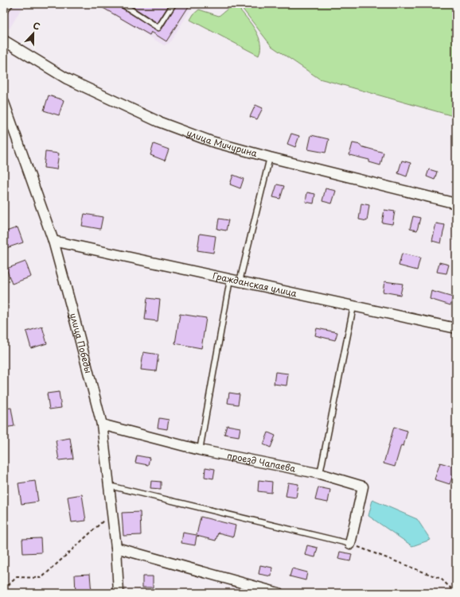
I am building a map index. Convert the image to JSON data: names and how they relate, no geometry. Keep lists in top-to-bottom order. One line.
{"streets":{"street":["улица Мичурина","Гражданская улица","улица Победы","проезд Чапаева"]},"crossings":[["Гражданская улица","улица Победы"],["улица Победы","проезд Чапаева"]],"north":"top"}
